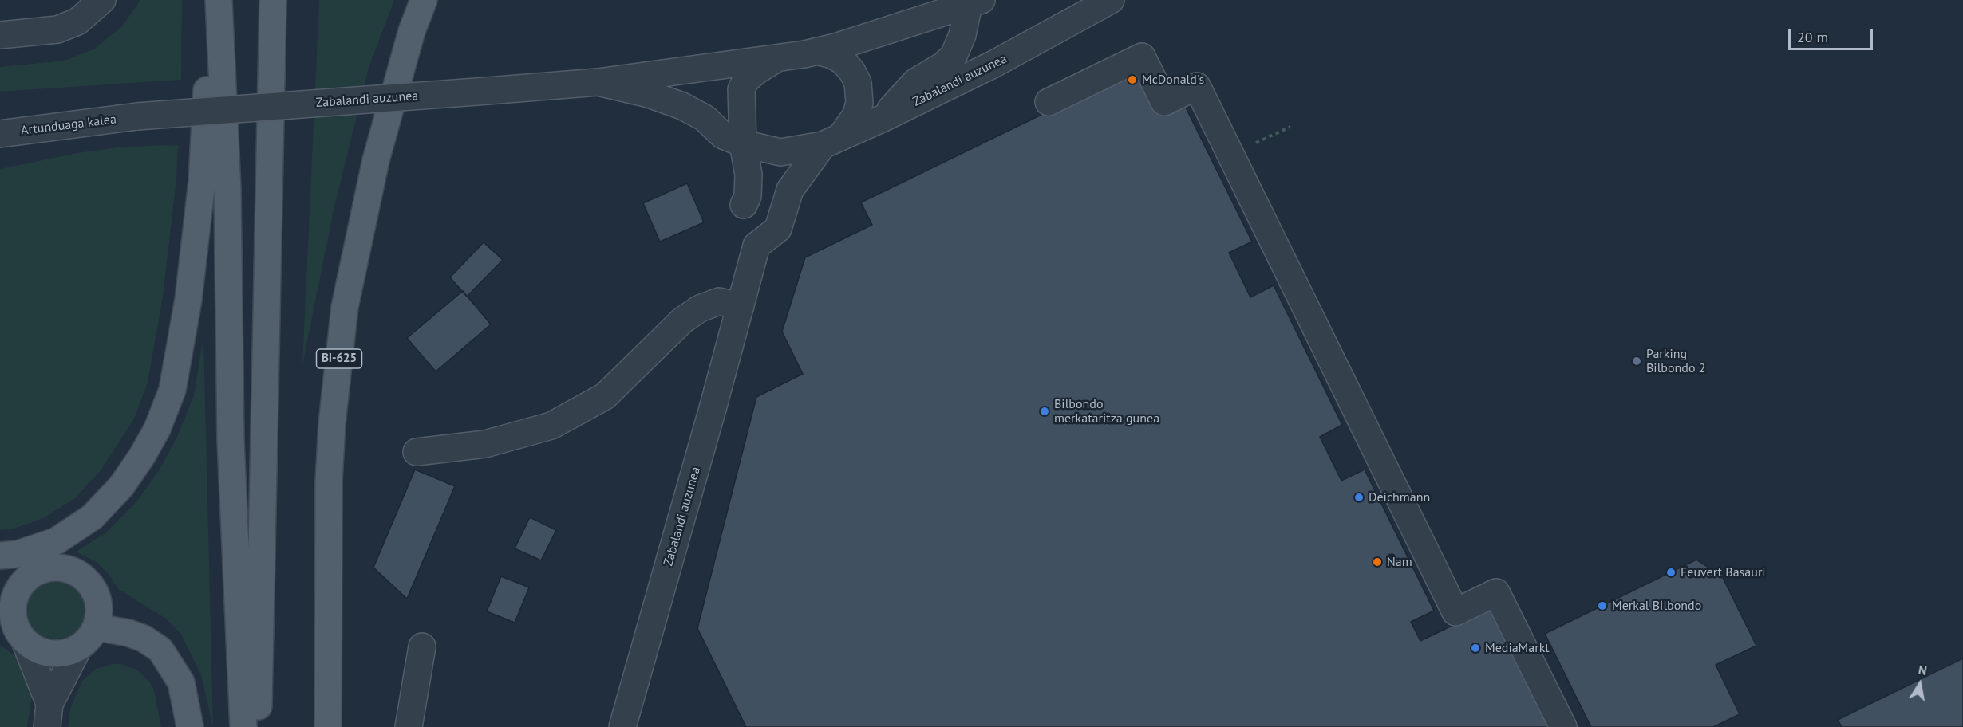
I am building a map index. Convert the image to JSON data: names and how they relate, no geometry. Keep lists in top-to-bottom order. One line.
{"streets":{"main road":["BI-625"],"street":["Zabalandi auzunea","Artunduaga kalea"]},"crossings":[["Zabalandi auzunea","Artunduaga kalea"]],"places":["McDonald's","Parking Bilbondo 2","Bilbondo merkataritza gunea","Deichmann","Ñam","Feuvert Basauri","Merkal Bilbondo","MediaMarkt"],"scale_bar":"20 m","north":"top"}
